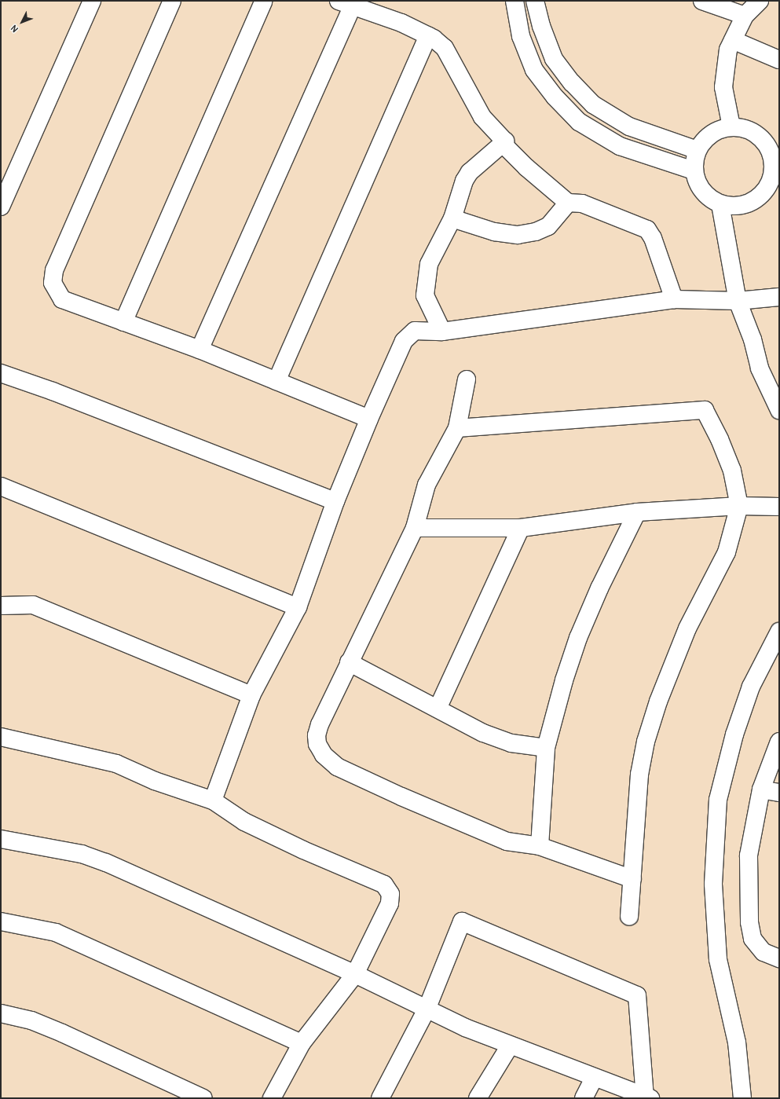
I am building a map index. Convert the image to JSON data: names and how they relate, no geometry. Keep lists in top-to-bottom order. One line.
{"north":"bottom left"}
